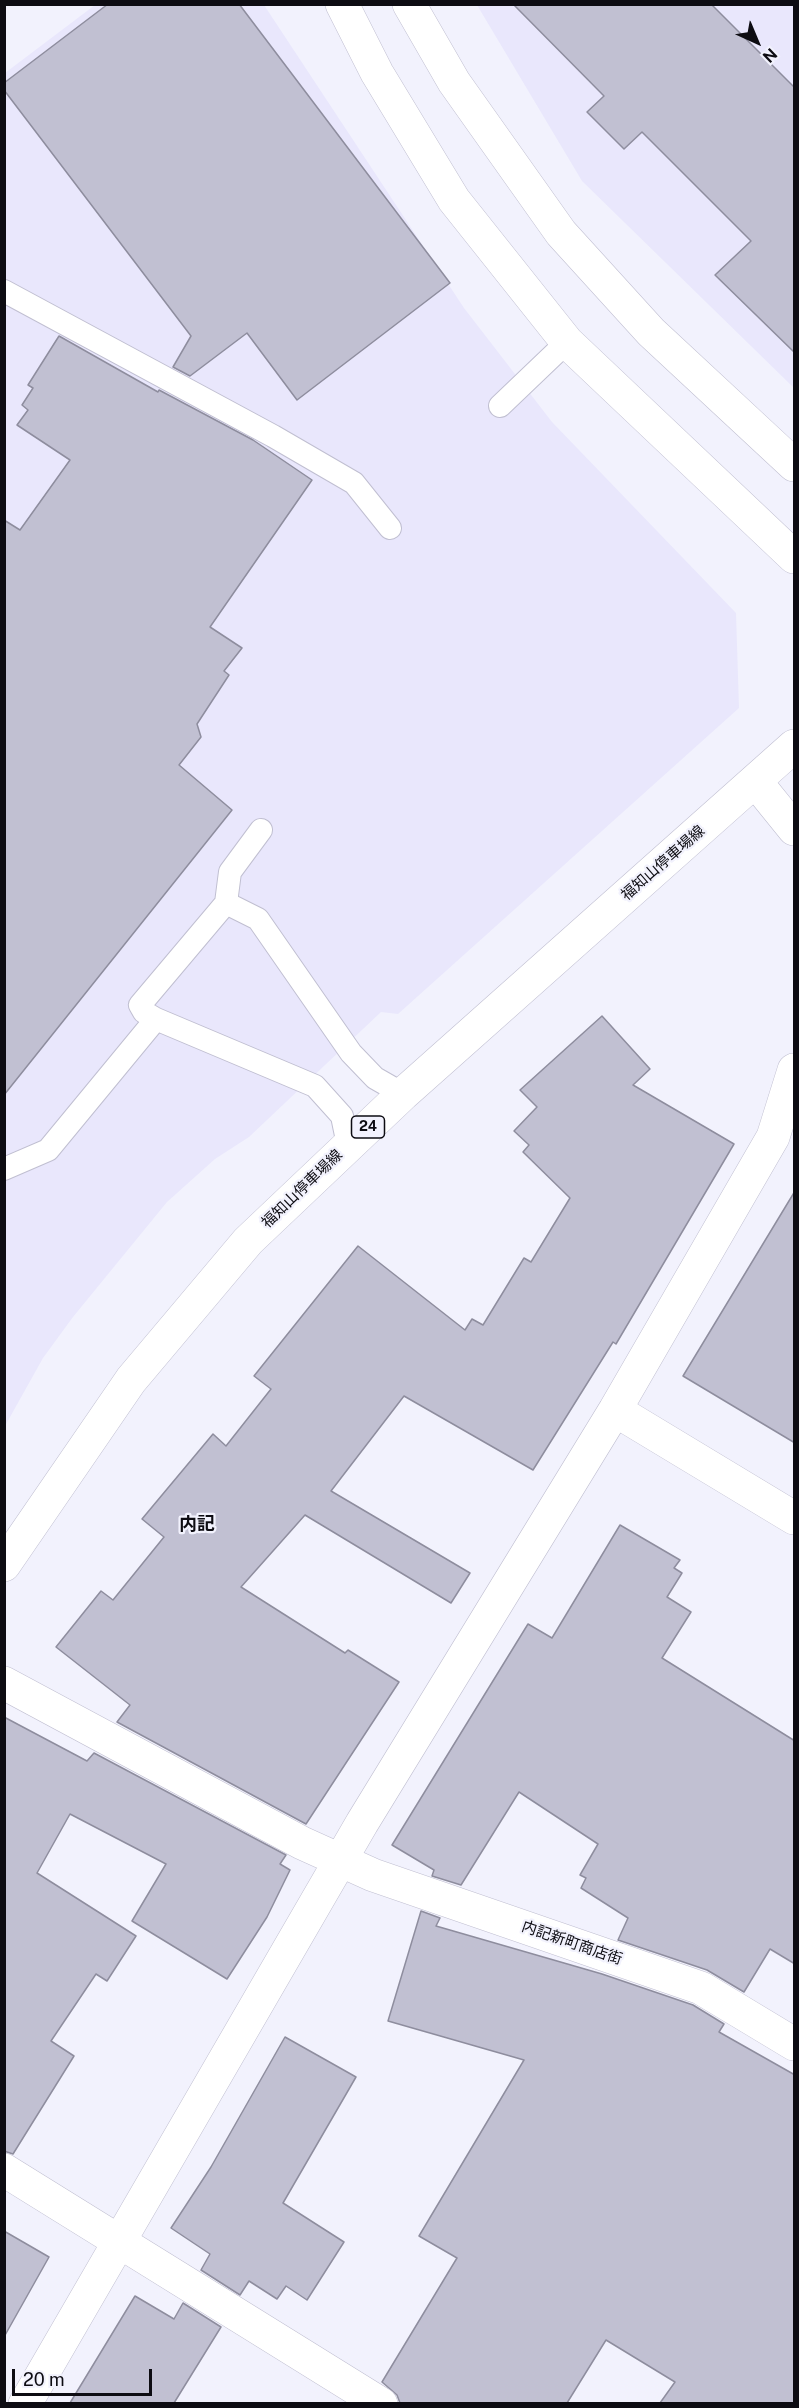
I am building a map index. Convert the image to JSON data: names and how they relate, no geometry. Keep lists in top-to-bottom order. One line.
{"streets":{"street":["福知山停車場線","24","内記新町商店街"]},"districts":["内記"],"scale_bar":"20 m","north":"bottom right"}
